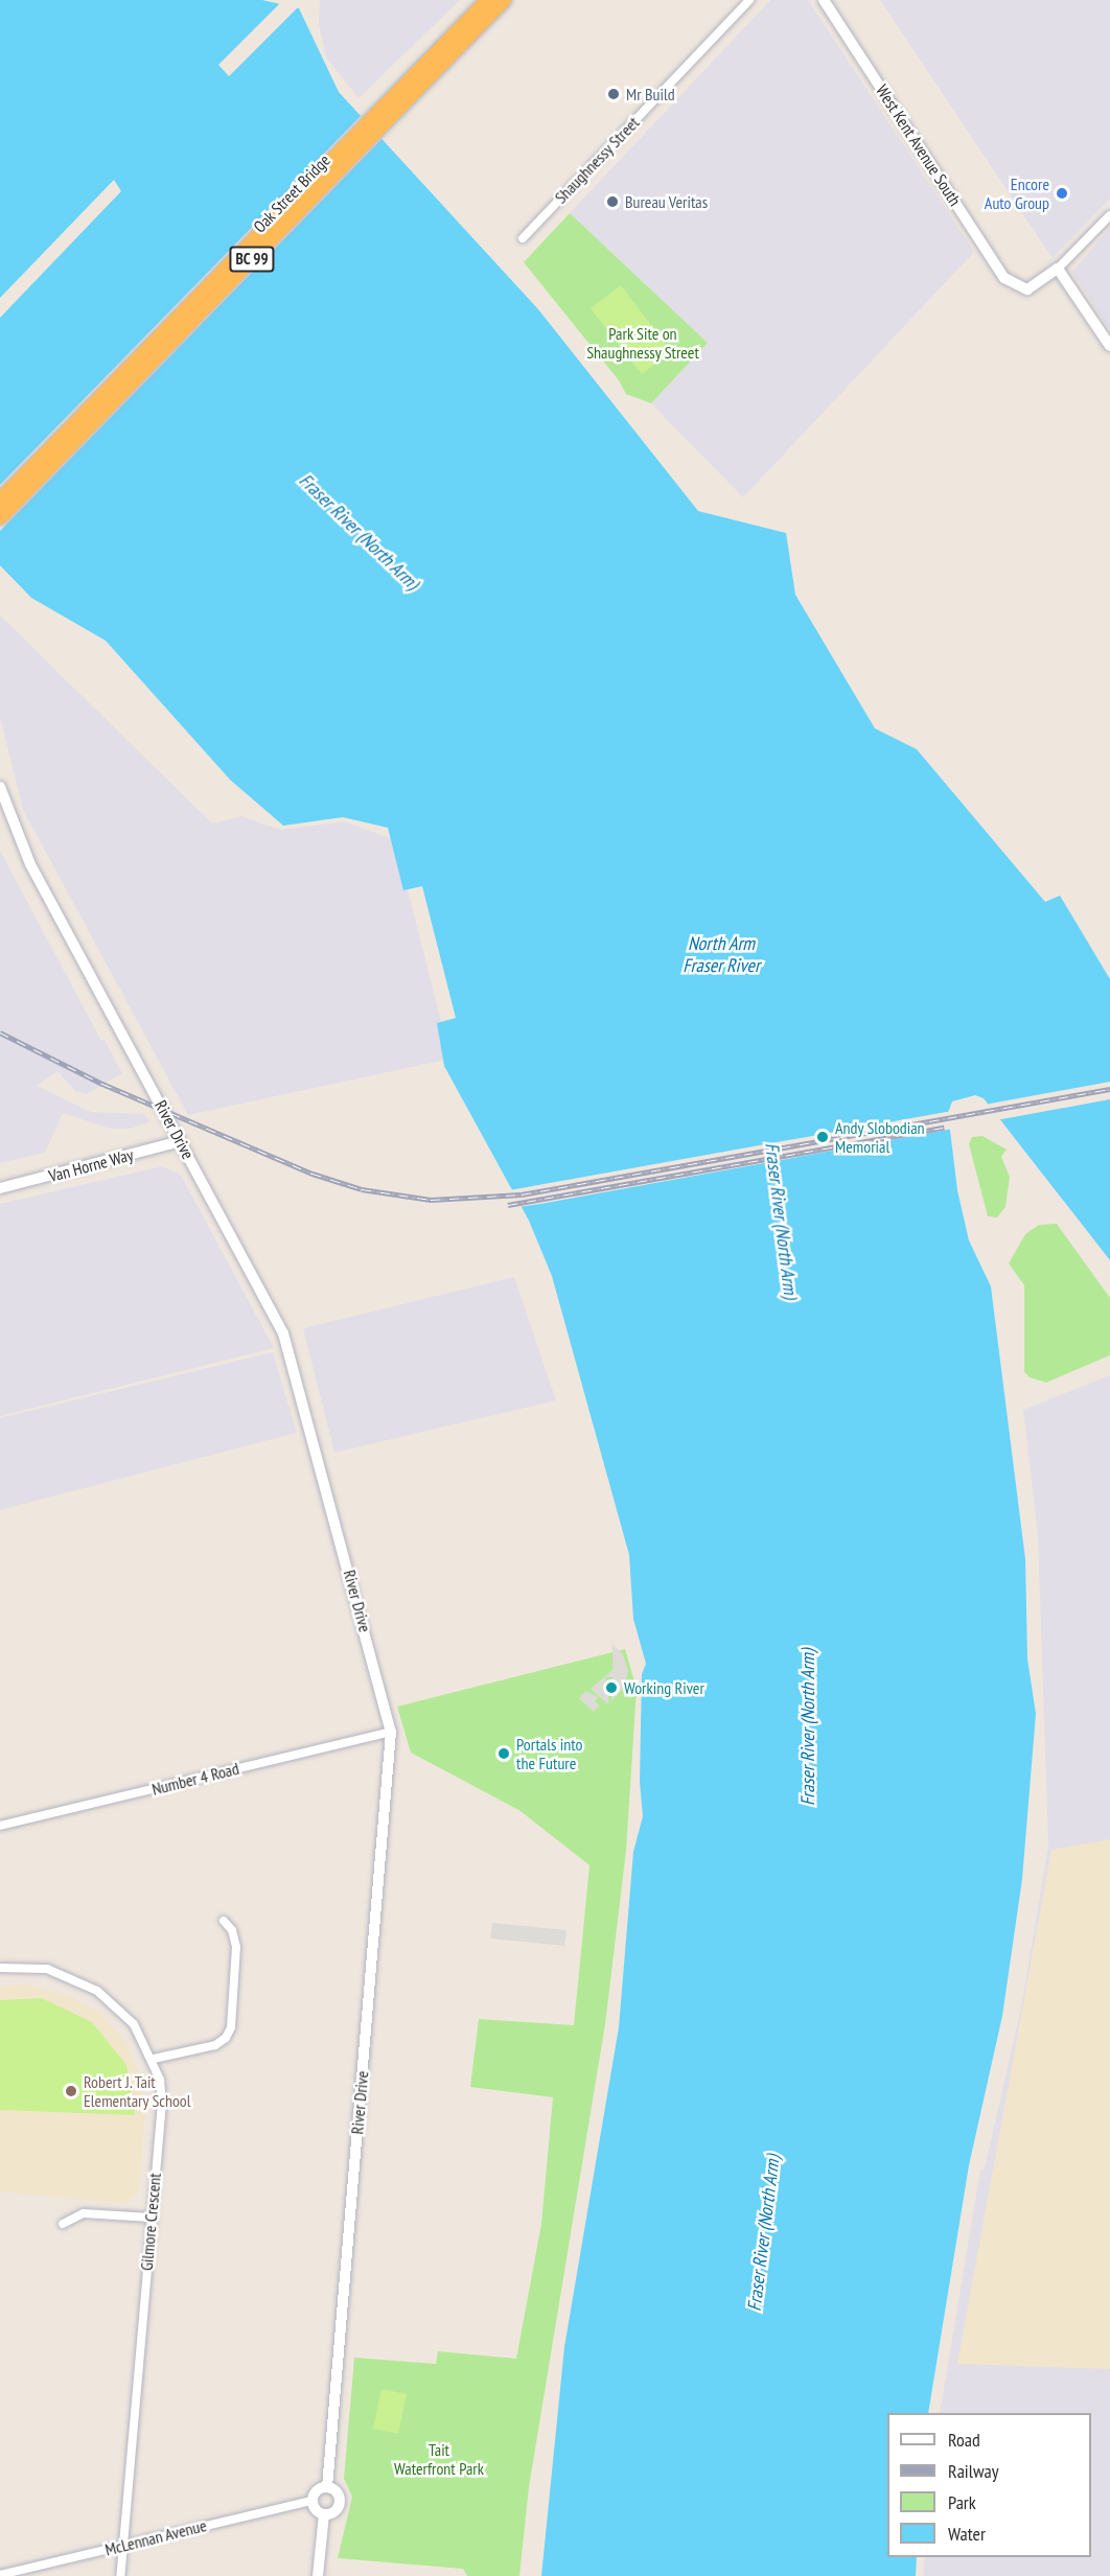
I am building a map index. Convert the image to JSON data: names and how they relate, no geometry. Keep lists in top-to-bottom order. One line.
{"streets":{"highway":["Oak Street Bridge","BC 99"],"street":["West Kent Avenue South","Shaughnessy Street","River Drive","Van Horne Way","Number 4 Road","Gilmore Crescent","McLennan Avenue"]},"crossings":[["River Drive","Van Horne Way"],["River Drive","Number 4 Road"],["River Drive","McLennan Avenue"],["Gilmore Crescent","McLennan Avenue"]],"water":["Fraser River (North Arm)","North Arm Fraser River"],"parks":["Park Site on Shaughnessy Street","Tait Waterfront Park"],"places":["Mr Build","Encore Auto Group","Bureau Veritas","Andy Slobodian Memorial","Working River","Portals into the Future","Robert J. Tait Elementary School"],"legend":["Road","Railway","Park","Water"]}
